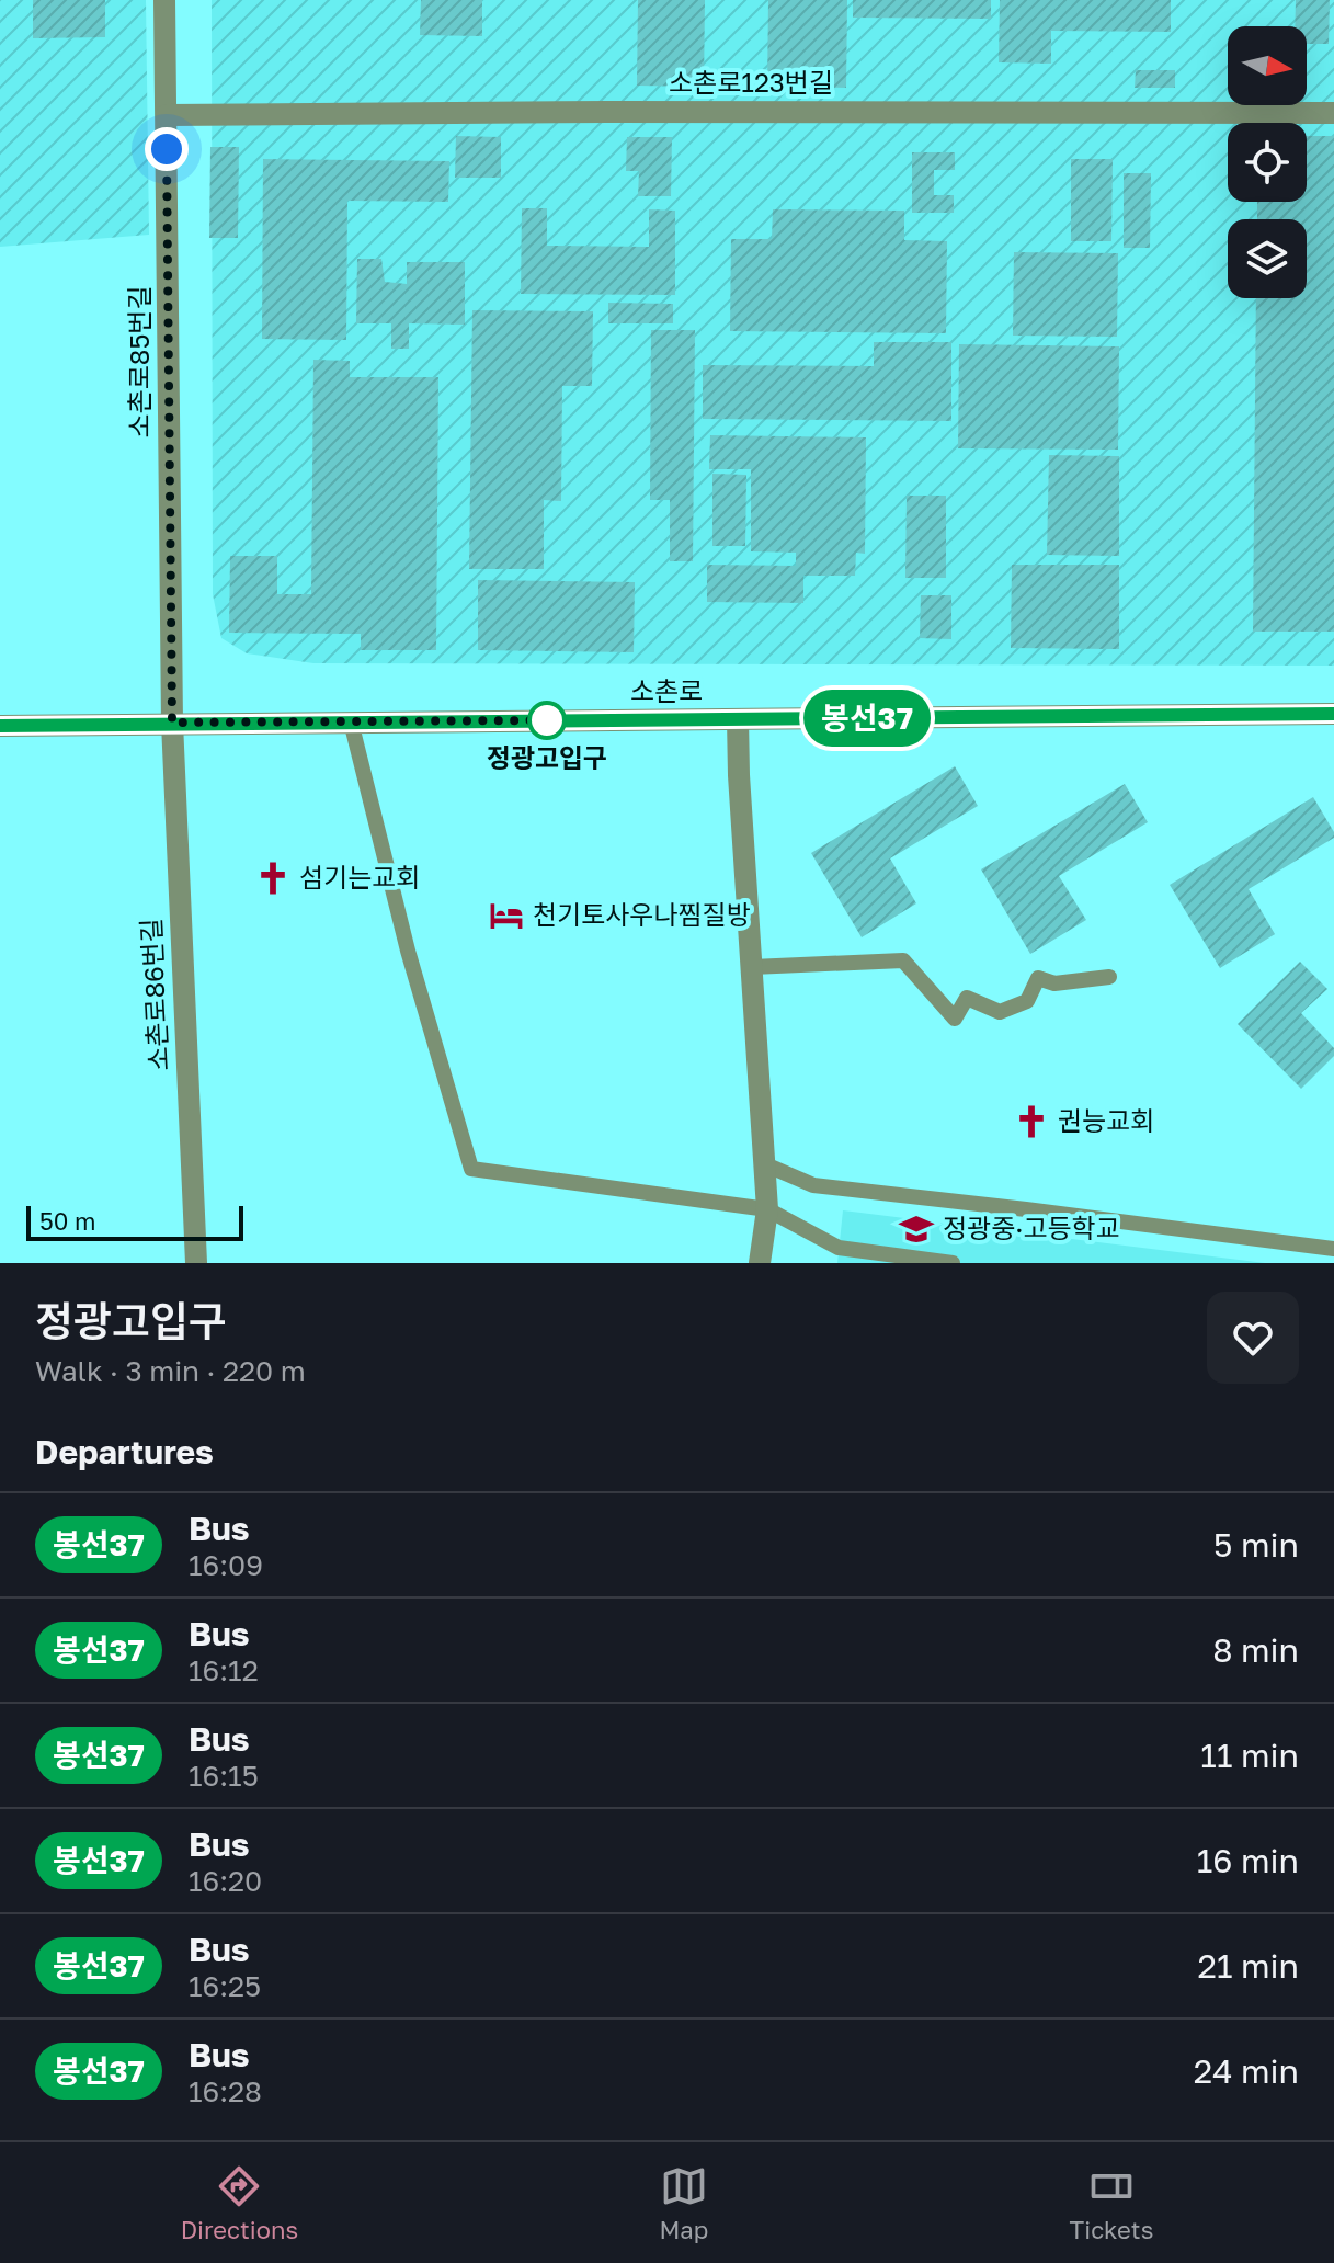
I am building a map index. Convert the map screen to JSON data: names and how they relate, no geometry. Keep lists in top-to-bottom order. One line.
{"streets":{"street":["소촌로123번길","소촌로85번길","소촌로","소촌로86번길"]},"crossings":[["소촌로123번길","소촌로85번길"],["소촌로85번길","소촌로"],["소촌로85번길","소촌로86번길"],["소촌로","소촌로86번길"]],"places":{"other":["정광고입구"],"church":["섬기는교회","권능교회"],"hotel":["천기토사우나찜질방"],"school or university":["정광중·고등학교"]},"lines":["bus line 봉선37"],"scale_bar":"50 m","north":"right","page":{"on_map":"봉선37","scale":"50 m","heading":[["정광고입구","Walk · 3 min · 220 m"],"Departures"],"list":[{"mark":"봉선37","name":"Bus","note":"16:09","value":"5 min"},{"mark":"봉선37","name":"Bus","note":"16:12","value":"8 min"},{"mark":"봉선37","name":"Bus","note":"16:15","value":"11 min"},{"mark":"봉선37","name":"Bus","note":"16:20","value":"16 min"},{"mark":"봉선37","name":"Bus","note":"16:25","value":"21 min"},{"mark":"봉선37","name":"Bus","note":"16:28","value":"24 min"}],"tabs":["Directions","Map","Tickets"]}}
